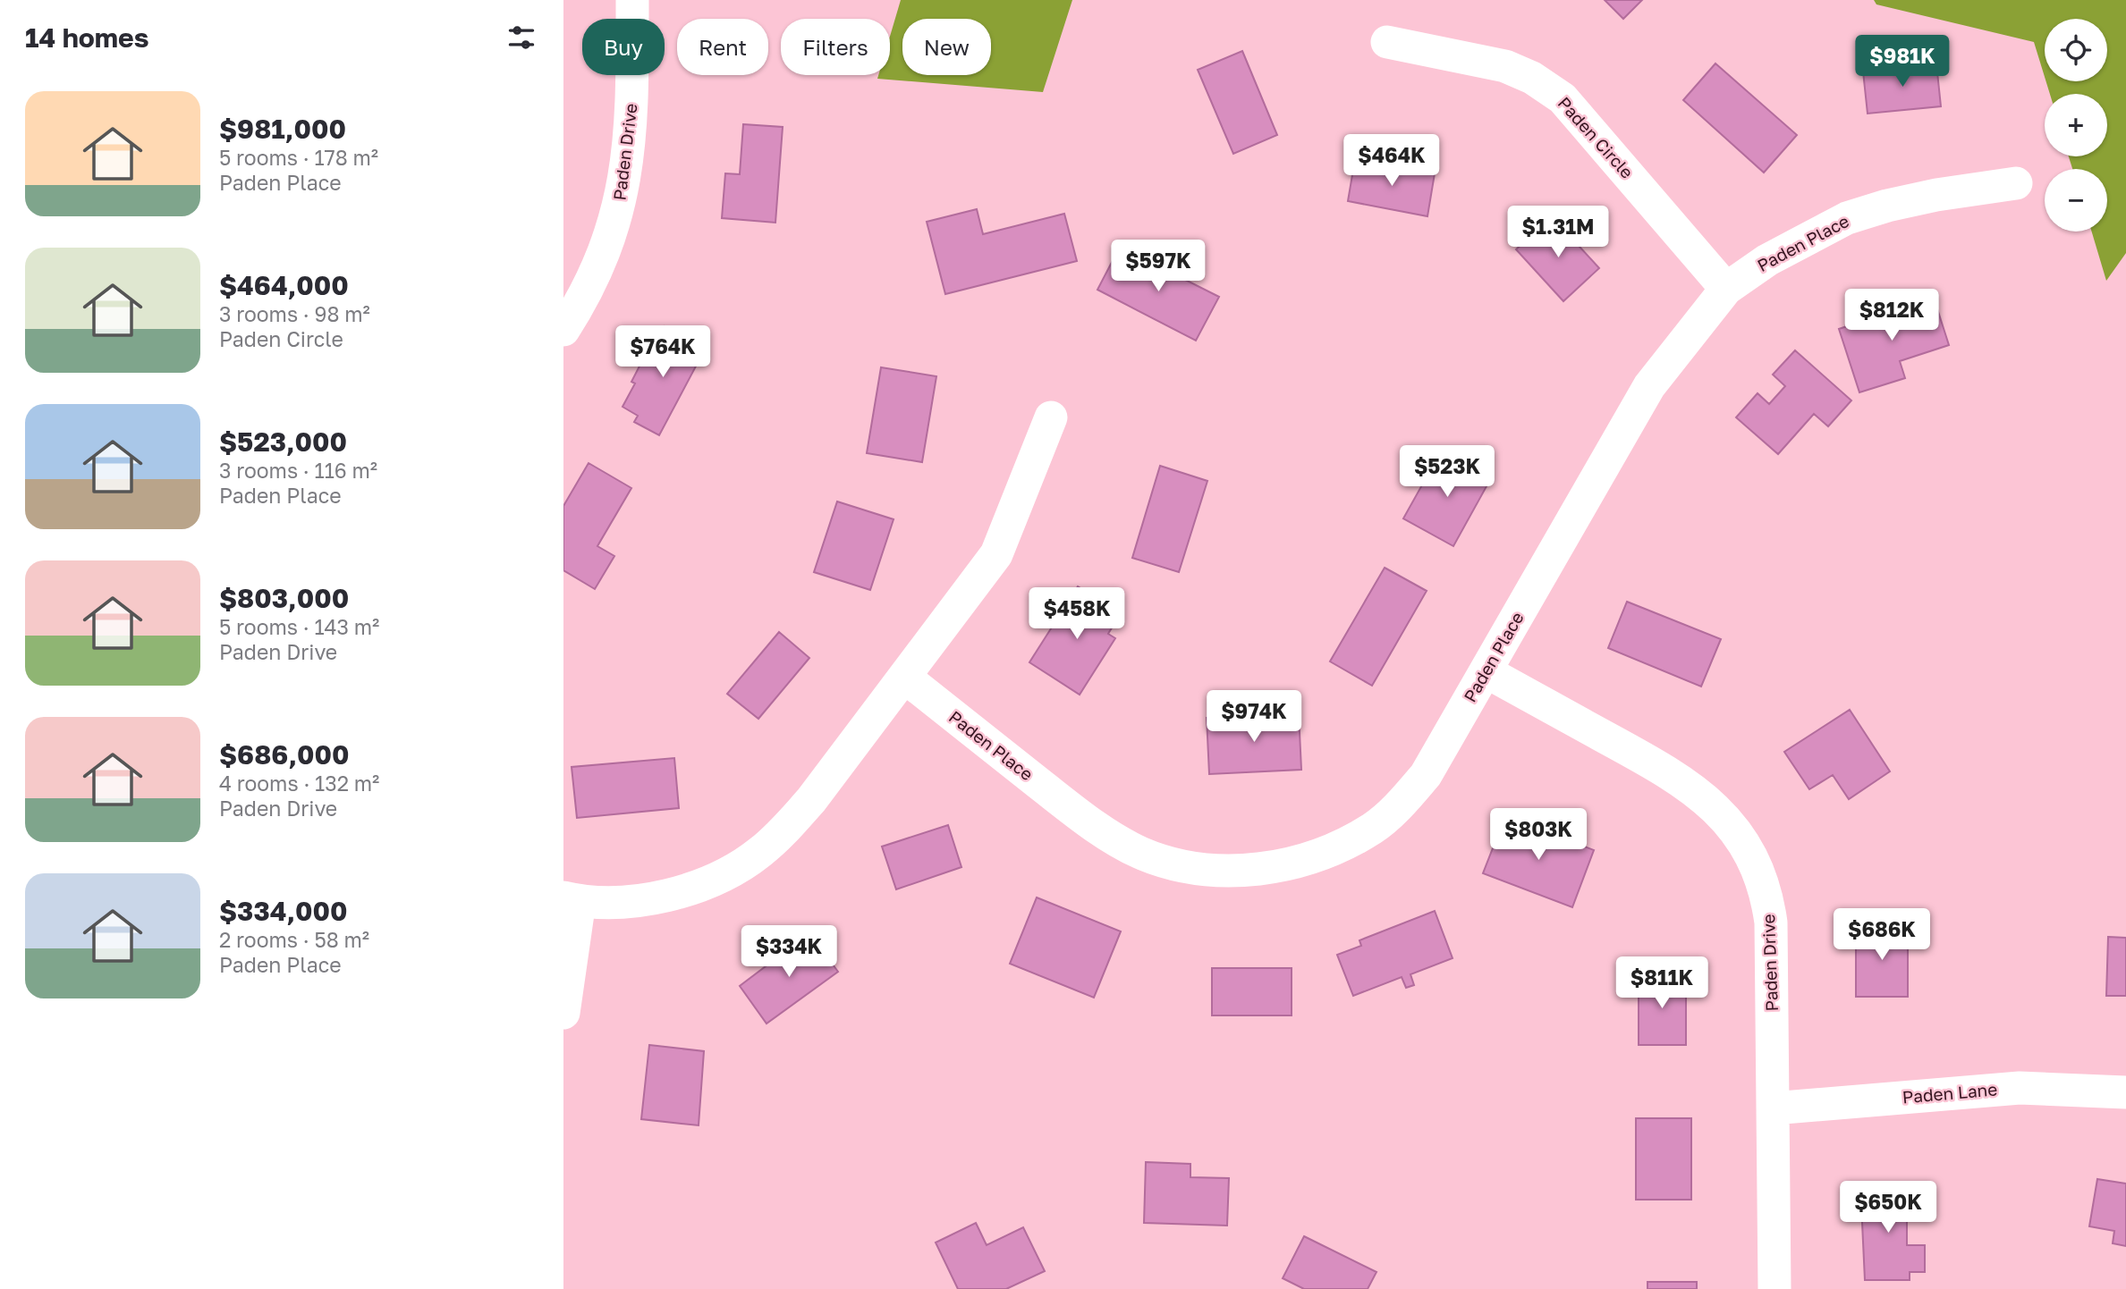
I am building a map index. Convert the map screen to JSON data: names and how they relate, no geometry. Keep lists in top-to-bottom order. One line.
{"streets":{"street":["Paden Circle","Paden Drive","Paden Place","Paden Lane"]},"crossings":[["Paden Circle","Paden Place"],["Paden Drive","Paden Place"],["Paden Drive","Paden Lane"]],"page":{"heading":"14 homes","map_buttons":["+","−"],"chip":["Buy","Rent","Filters","New"],"price":["$981K","$464K","$1.31M","$597K","$812K","$764K","$523K","$458K","$974K","$803K","$686K","$334K","$811K","$650K"],"list":[{"name":"$981,000","note":"5 rooms · 178 m² · Paden Place"},{"name":"$464,000","note":"3 rooms · 98 m² · Paden Circle"},{"name":"$523,000","note":"3 rooms · 116 m² · Paden Place"},{"name":"$803,000","note":"5 rooms · 143 m² · Paden Drive"},{"name":"$686,000","note":"4 rooms · 132 m² · Paden Drive"},{"name":"$334,000","note":"2 rooms · 58 m² · Paden Place"}]}}
